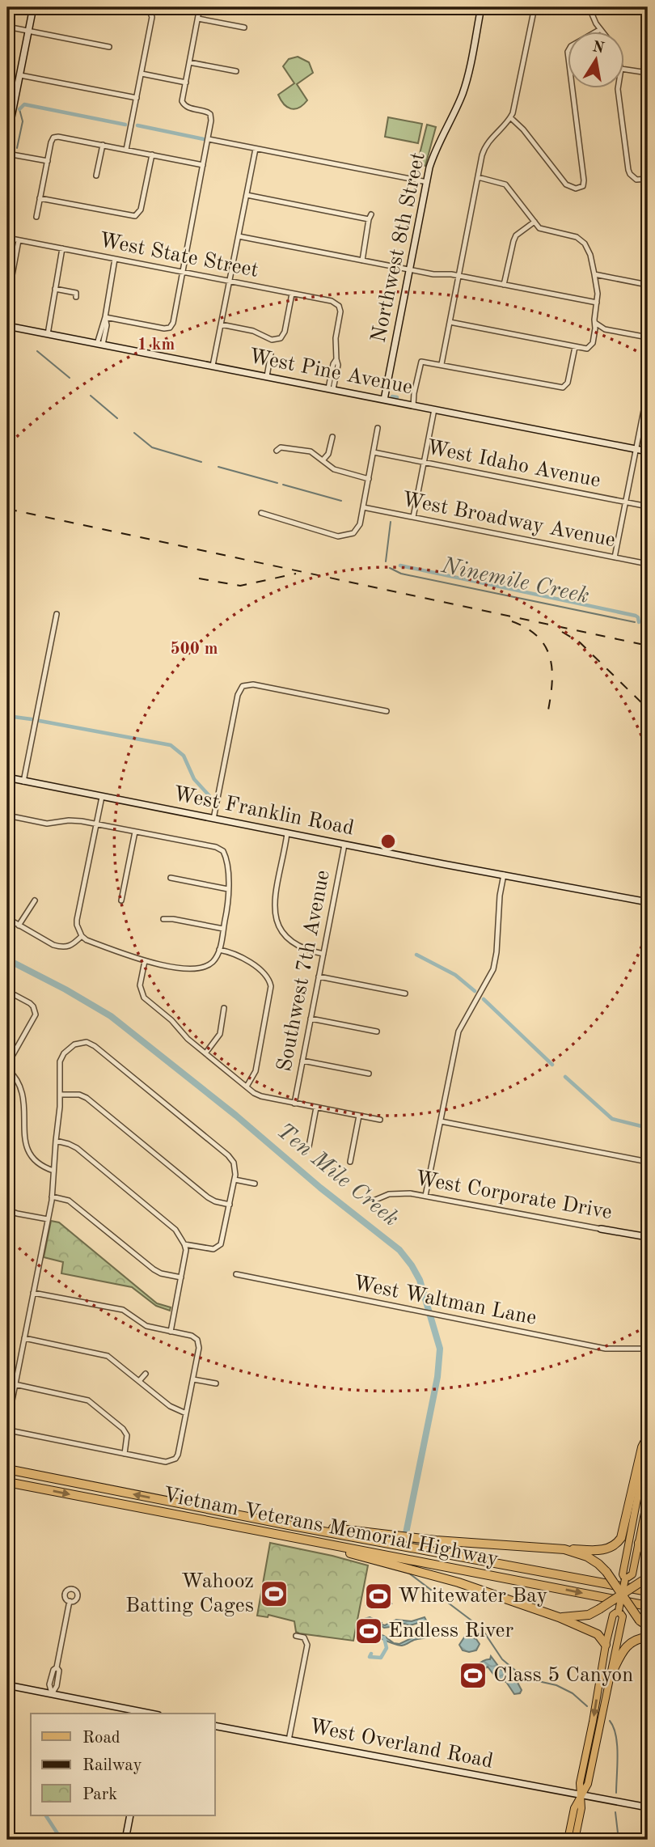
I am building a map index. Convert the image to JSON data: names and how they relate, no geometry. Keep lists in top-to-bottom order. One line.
{"streets":{"highway":["Vietnam Veterans Memorial Highway"],"street":["Northwest 8th Street","West State Street","West Pine Avenue","West Idaho Avenue","West Broadway Avenue","West Franklin Road","Southwest 7th Avenue","West Corporate Drive","West Waltman Lane","West Overland Road"]},"crossings":[["Northwest 8th Street","West Pine Avenue"],["West State Street","West Pine Avenue"],["West Franklin Road","Southwest 7th Avenue"]],"water":["Ninemile Creek","Ten Mile Creek"],"places":{"sports":["Wahooz Batting Cages","Whitewater Bay","Endless River","Class 5 Canyon"]},"legend":["Road","Railway","Park"],"north":"top","rings":["1 km","500 m"]}
